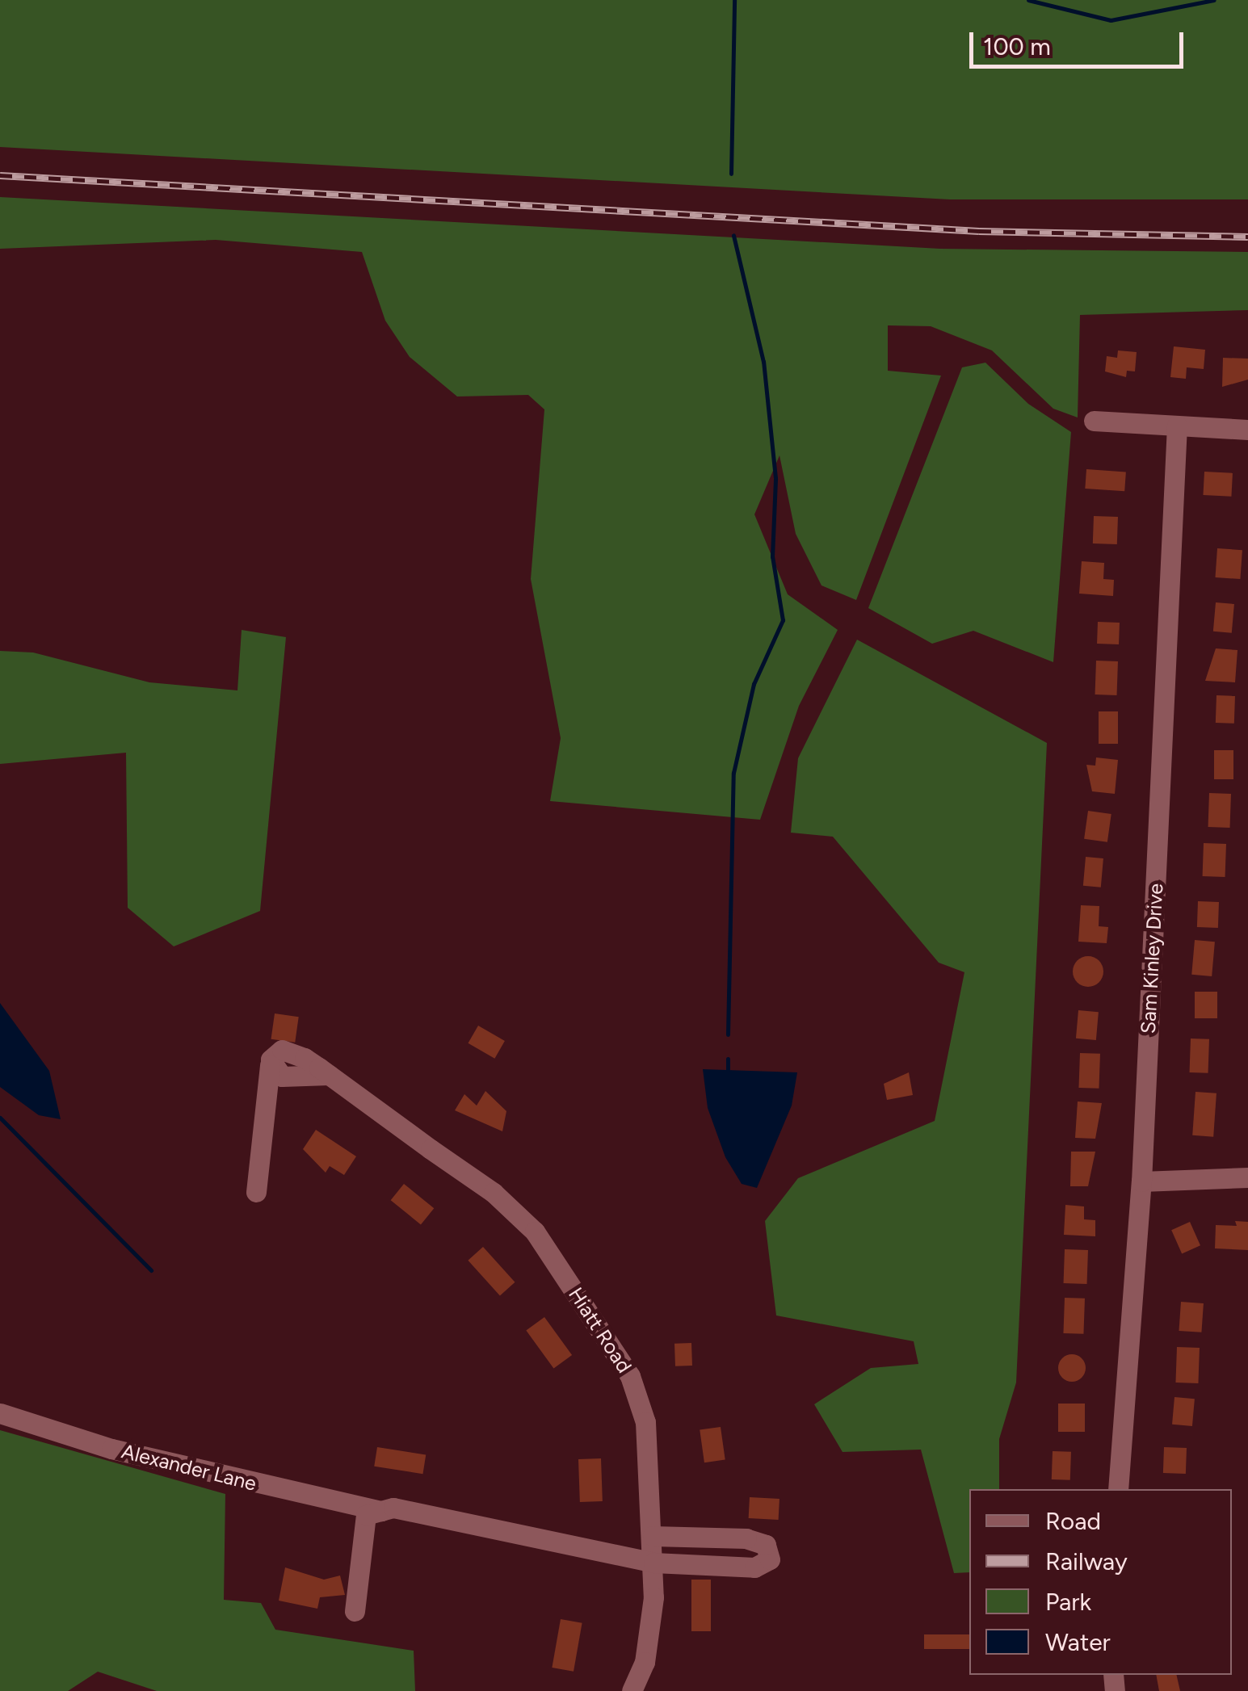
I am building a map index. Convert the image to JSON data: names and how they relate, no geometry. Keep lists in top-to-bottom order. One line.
{"streets":{"street":["Sam Kinley Drive","Hiatt Road","Alexander Lane"]},"crossings":[["Hiatt Road","Alexander Lane"]],"legend":["Road","Railway","Park","Water"],"scale_bar":"100 m"}
